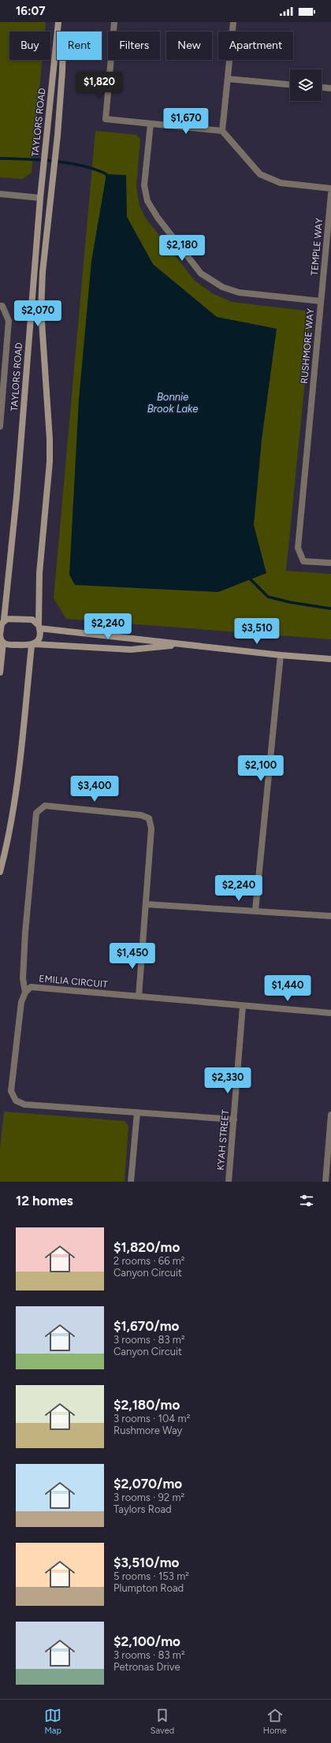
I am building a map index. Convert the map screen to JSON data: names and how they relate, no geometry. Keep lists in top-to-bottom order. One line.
{"streets":{"street":["TAYLORS ROAD","TEMPLE WAY","RUSHMORE WAY","EMILIA CIRCUIT","KYAH STREET"]},"crossings":[["TEMPLE WAY","RUSHMORE WAY"],["EMILIA CIRCUIT","KYAH STREET"]],"water":["Bonnie Brook Lake"],"page":{"status":"16:07","chip":["Buy","Rent","Filters","New","Apartment"],"price":["$1,820","$1,670","$2,180","$2,070","$2,240","$3,510","$2,100","$3,400","$2,240","$1,450","$1,440","$2,330"],"heading":"12 homes","list":[{"name":"$1,820/mo","note":"2 rooms · 66 m² · Canyon Circuit"},{"name":"$1,670/mo","note":"3 rooms · 83 m² · Canyon Circuit"},{"name":"$2,180/mo","note":"3 rooms · 104 m² · Rushmore Way"},{"name":"$2,070/mo","note":"3 rooms · 92 m² · Taylors Road"},{"name":"$3,510/mo","note":"5 rooms · 153 m² · Plumpton Road"},{"name":"$2,100/mo","note":"3 rooms · 83 m² · Petronas Drive"}],"tabs":["Map","Saved","Home"]}}
